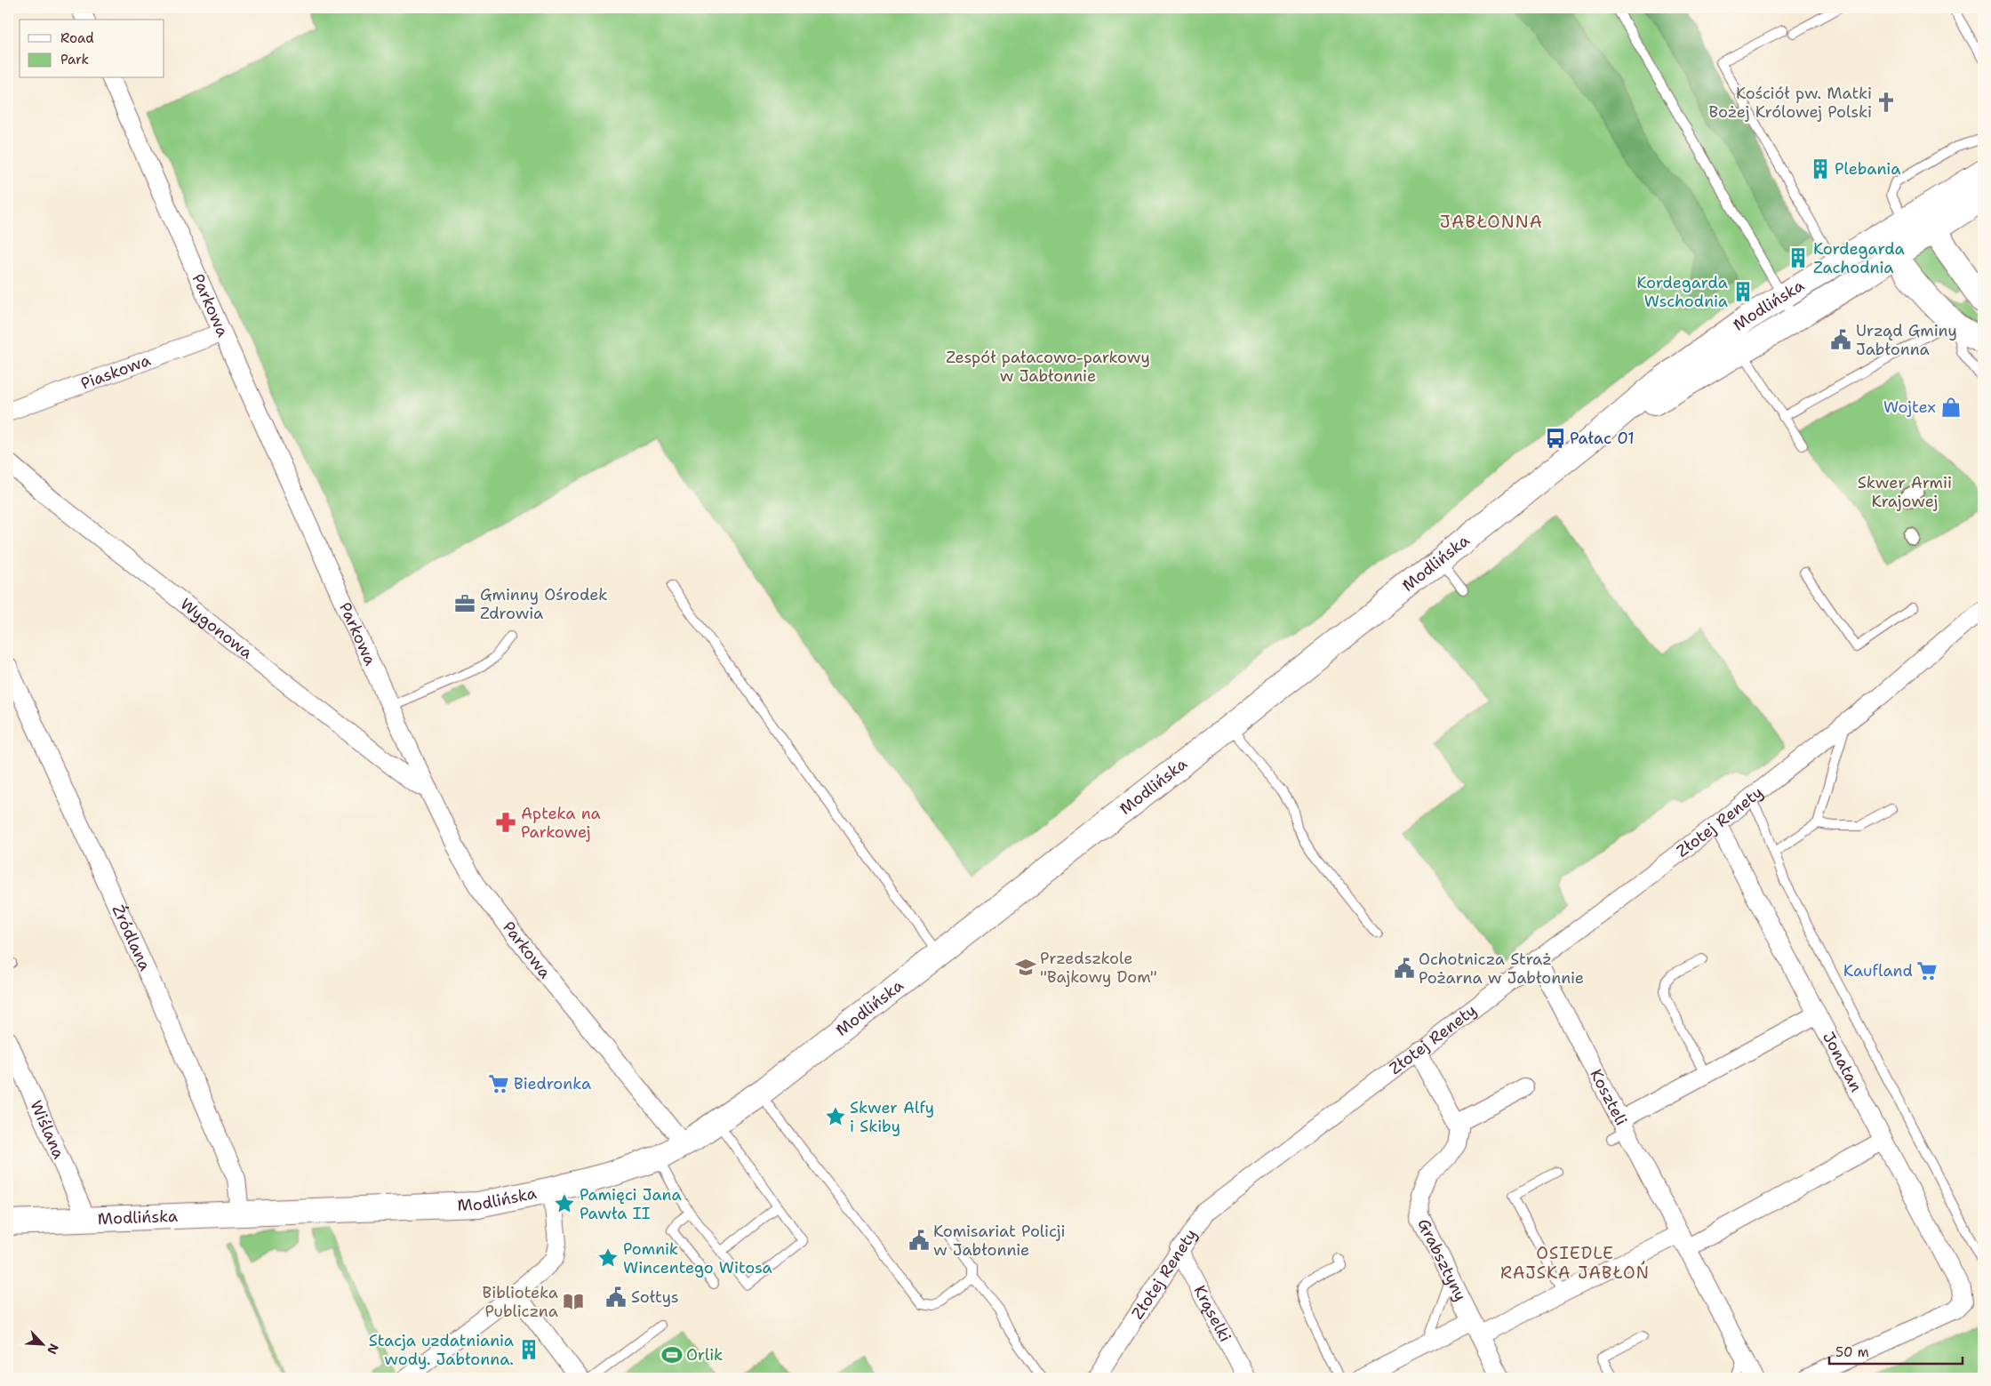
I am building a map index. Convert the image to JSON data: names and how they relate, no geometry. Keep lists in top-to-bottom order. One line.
{"streets":{"main road":["Modlińska"],"street":["Parkowa","Piaskowa","Wygonowa","Złotej Renety","Źródlana","Jonatan","Koszteli","Wiślana","Grabsztyny","Krąselki"]},"crossings":[["Parkowa","Modlińska"],["Parkowa","Piaskowa"],["Parkowa","Wygonowa"],["Modlińska","Źródlana"],["Modlińska","Wiślana"],["Złotej Renety","Jonatan"],["Złotej Renety","Koszteli"],["Złotej Renety","Grabsztyny"],["Złotej Renety","Krąselki"]],"districts":["JABŁONNA","OSIEDLE RAJSKA JABŁOŃ"],"parks":["Zespół pałacowo-parkowy w Jabłonnie","Skwer Armii Krajowej"],"places":{"church":["Kościół pw. Matki Bożej Królowej Polski"],"building":["Plebania","Kordegarda Zachodnia","Kordegarda Wschodnia","Stacja uzdatniania wody. Jabłonna."],"public building":["Urząd Gminy Jabłonna","Ochotnicza Straż Pożarna w Jabłonnie","Komisariat Policji w Jabłonnie","Sołtys"],"shop":["Wojtex"],"bus stop":["Pałac 01"],"office":["Gminny Ośrodek Zdrowia"],"pharmacy":["Apteka na Parkowej"],"school or university":["Przedszkole \"Bajkowy Dom\""],"supermarket":["Kaufland","Biedronka"],"place":["Skwer Alfy i Skiby","Pamięci Jana Pawła II","Pomnik Wincentego Witosa"],"library":["Biblioteka Publiczna"],"sports":["Orlik"]},"legend":["Road","Park"],"scale_bar":"50 m","north":"bottom right"}
